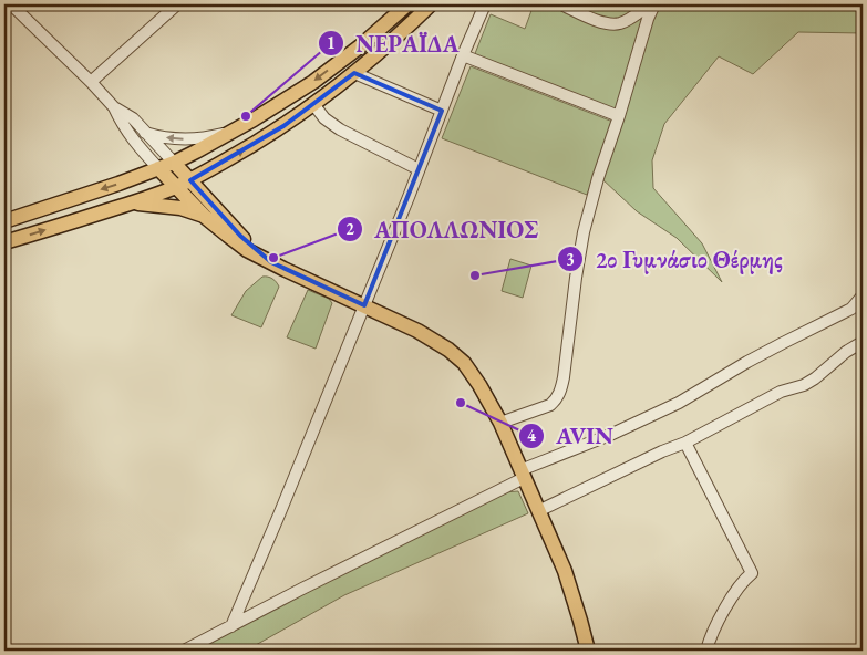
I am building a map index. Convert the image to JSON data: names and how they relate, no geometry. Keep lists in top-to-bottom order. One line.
{"places":["ΝΕΡΑΪΔΑ","ΑΠΟΛΛΩΝΙΟΣ","2ο Γυμνάσιο Θέρμης","AVIN"]}
